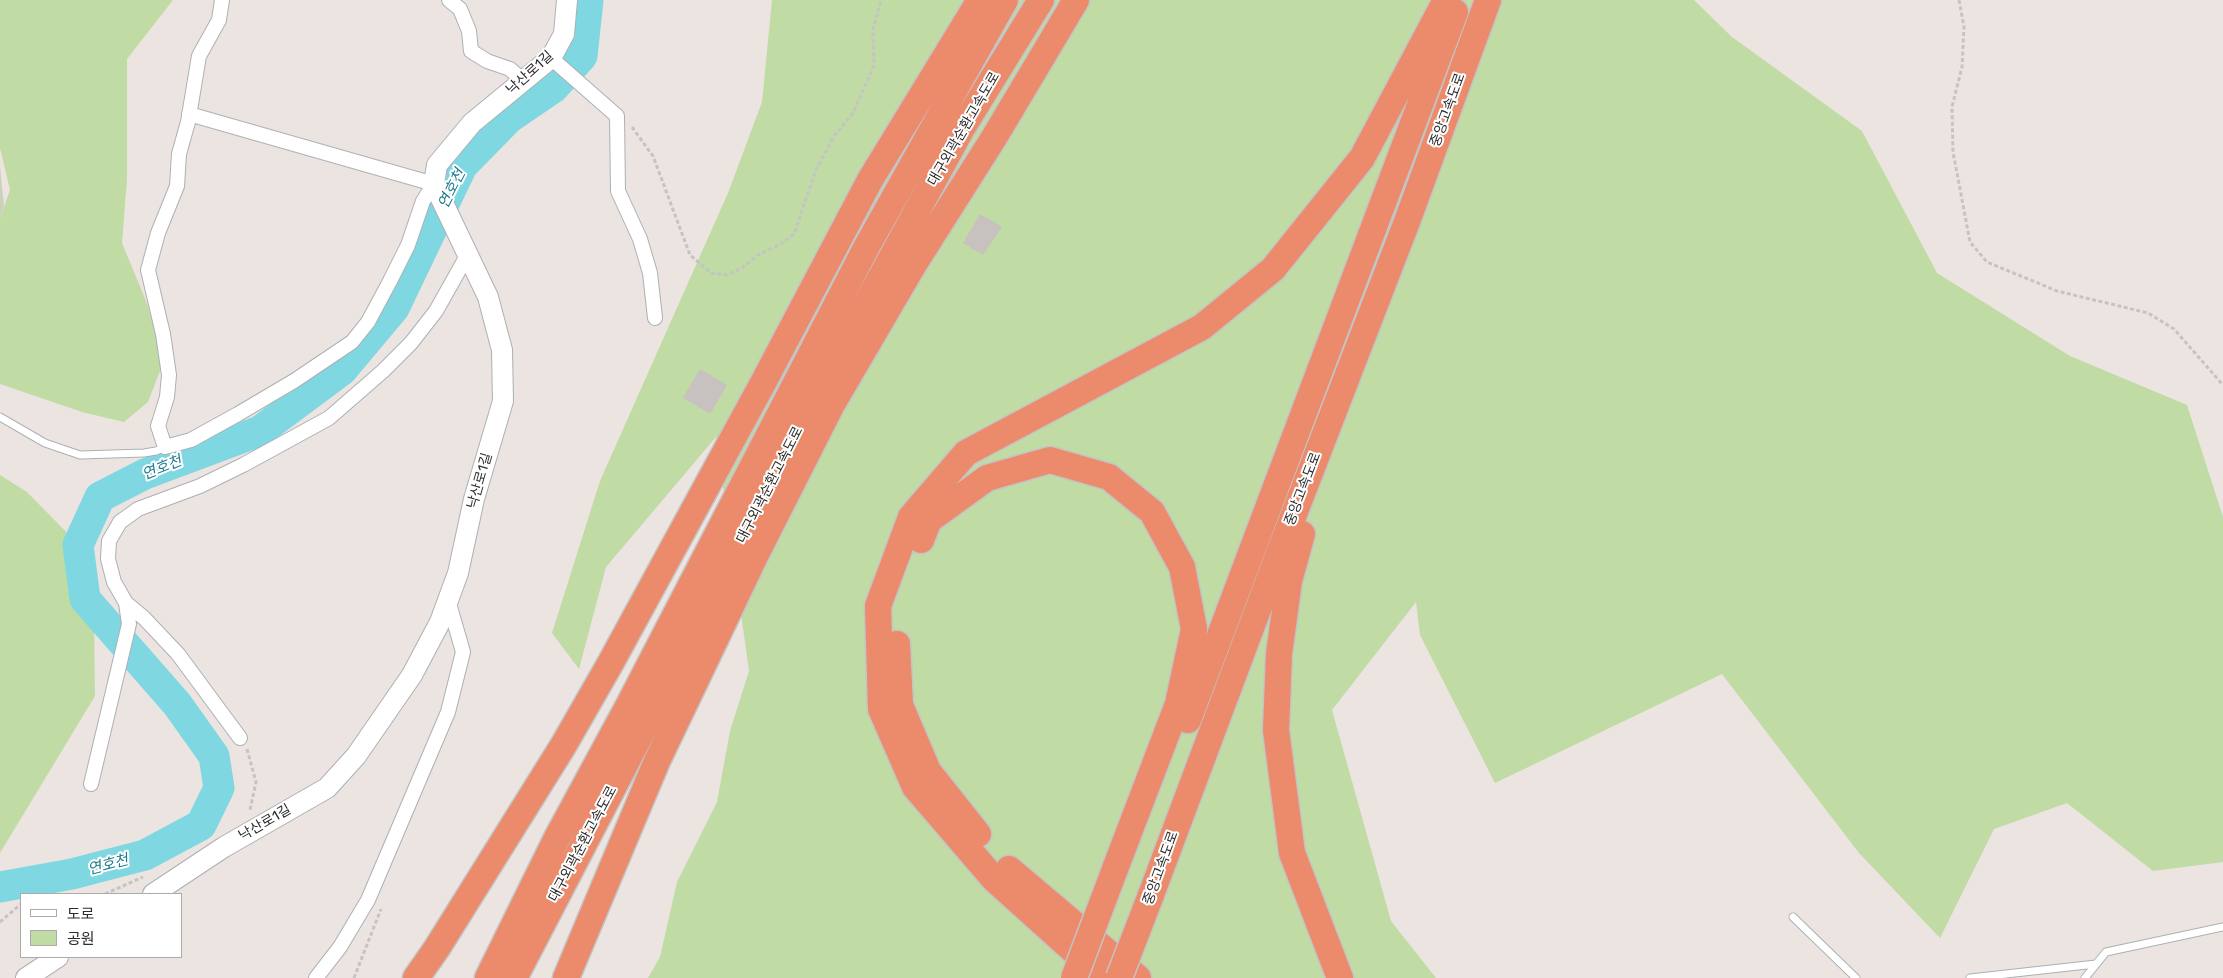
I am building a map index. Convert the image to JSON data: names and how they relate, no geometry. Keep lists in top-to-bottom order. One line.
{"streets":{"highway":["중앙고속도로","대구외곽순환고속도로"],"street":["낙산로1길"]},"water":["연호천"],"legend":["도로","공원"]}
